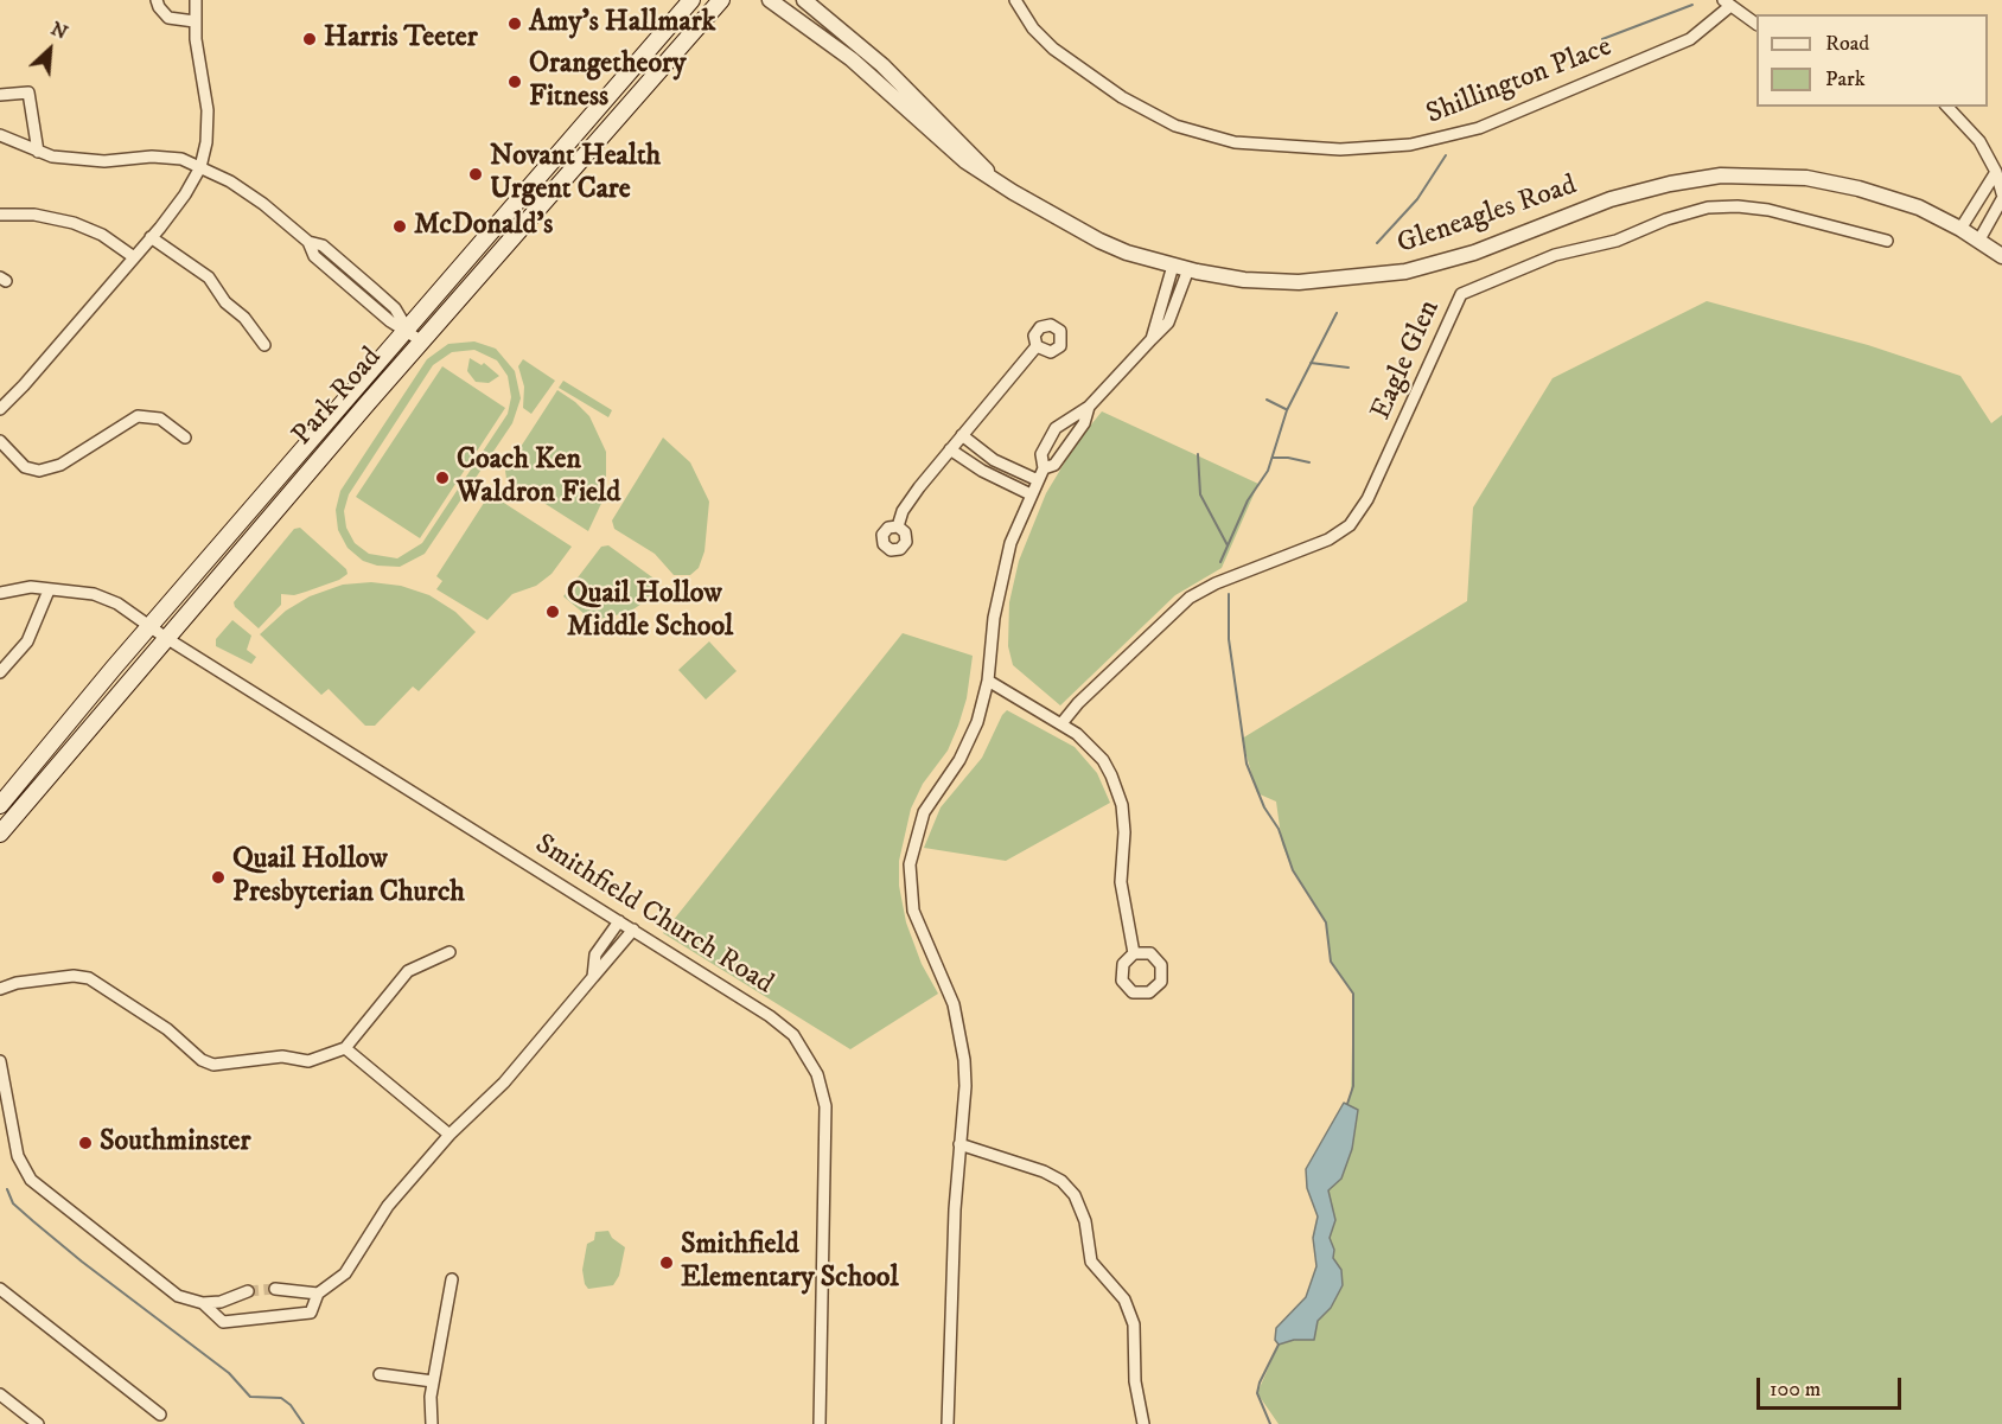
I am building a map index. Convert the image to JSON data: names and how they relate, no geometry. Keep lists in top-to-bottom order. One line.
{"streets":{"main road":["Park Road"],"street":["Shillington Place","Gleneagles Road","Eagle Glen","Smithfield Church Road"]},"crossings":[["Park Road","Smithfield Church Road"]],"places":["Amy’s Hallmark","Harris Teeter","Orangetheory Fitness","Novant Health Urgent Care","McDonald's","Coach Ken Waldron Field","Quail Hollow Middle School","Quail Hollow Presbyterian Church","Southminster","Smithfield Elementary School"],"legend":["Road","Park"],"scale_bar":"100 m","north":"top right"}
